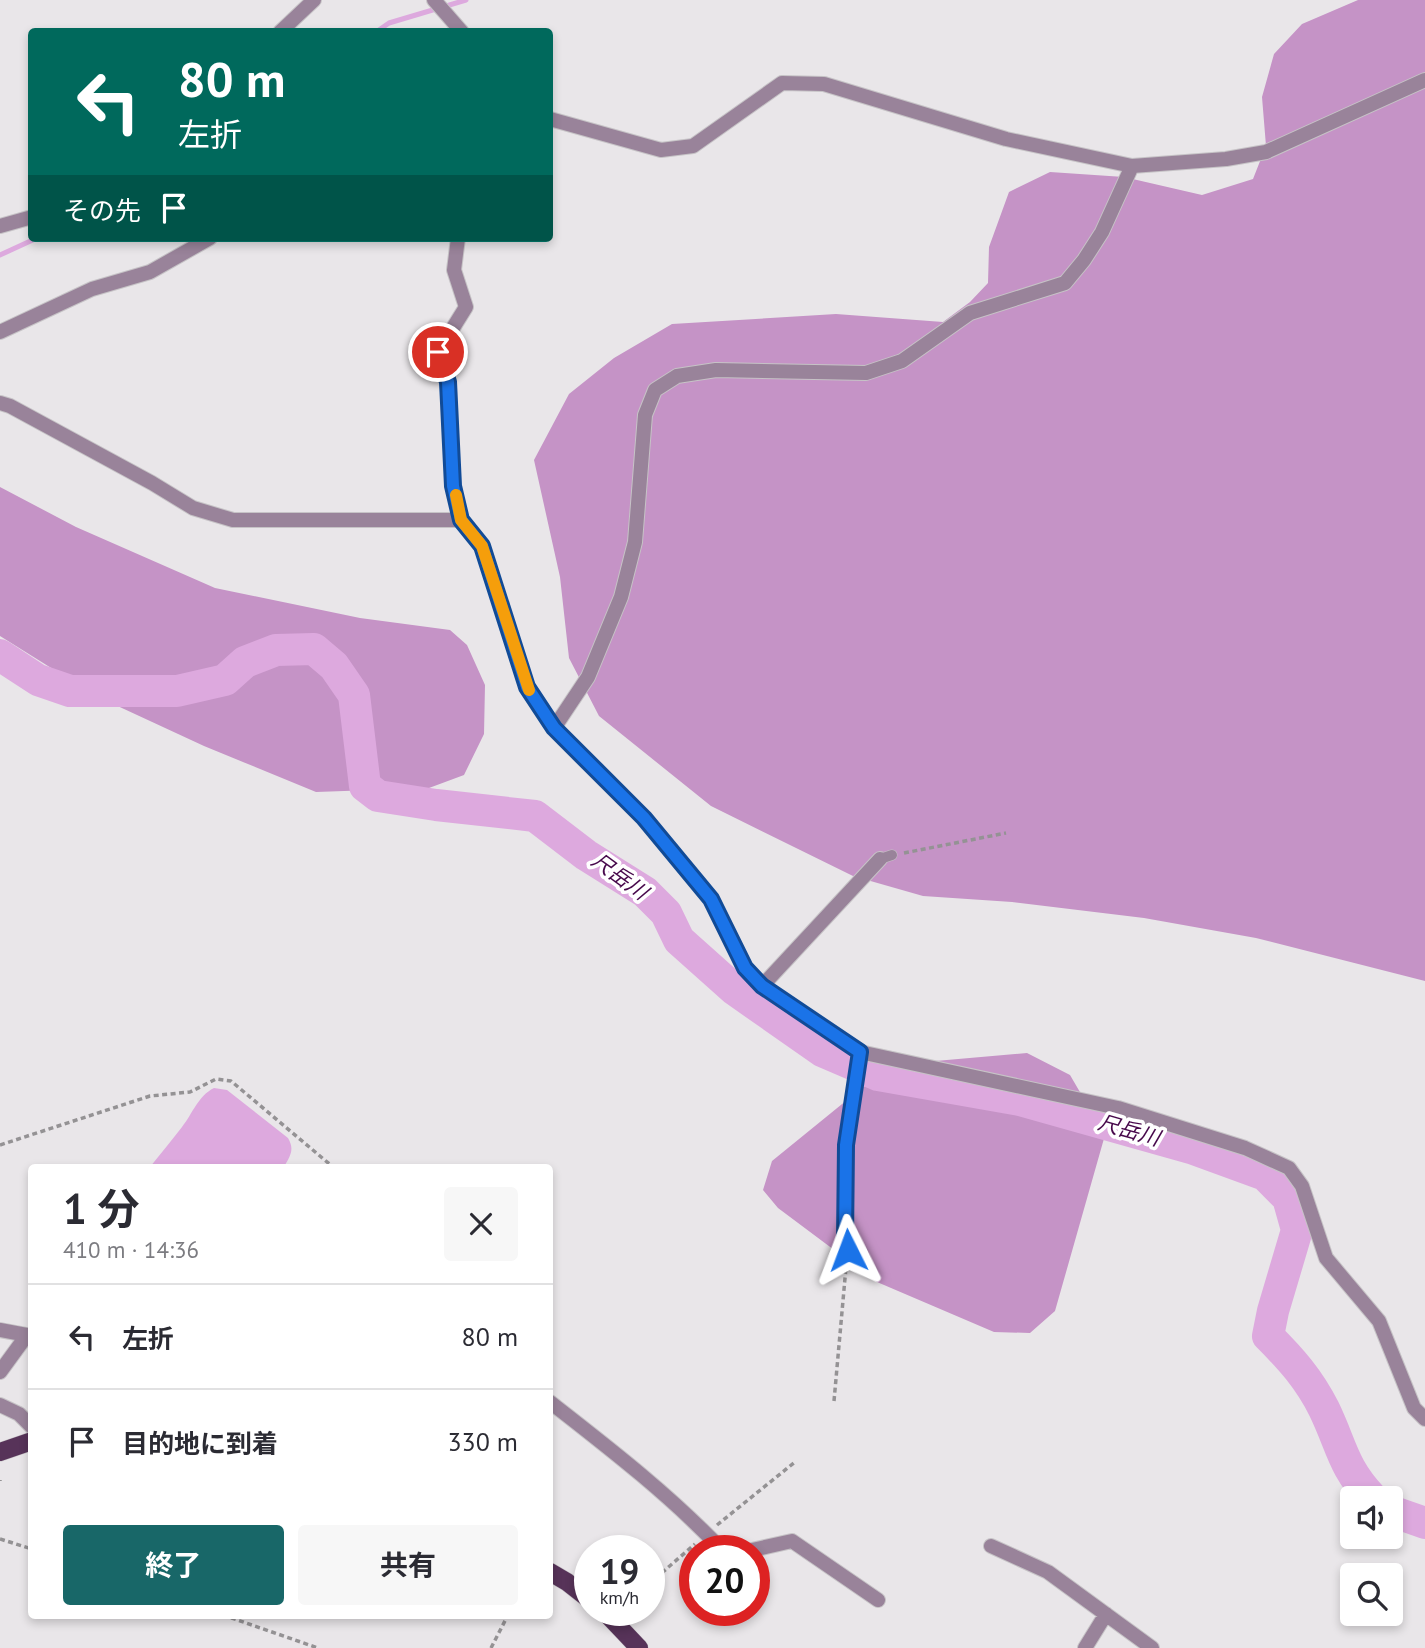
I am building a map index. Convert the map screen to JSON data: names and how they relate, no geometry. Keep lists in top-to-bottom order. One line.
{"water":["尺岳川"],"page":{"turn":["80 m","左折"],"then":"その先","heading":["1 分","410 m · 14:36"],"list":[{"name":"左折","value":"80 m"},{"name":"目的地に到着","value":"330 m"}],"buttons":["終了","共有"],"speed":"19 km/h","limit":"20"}}
